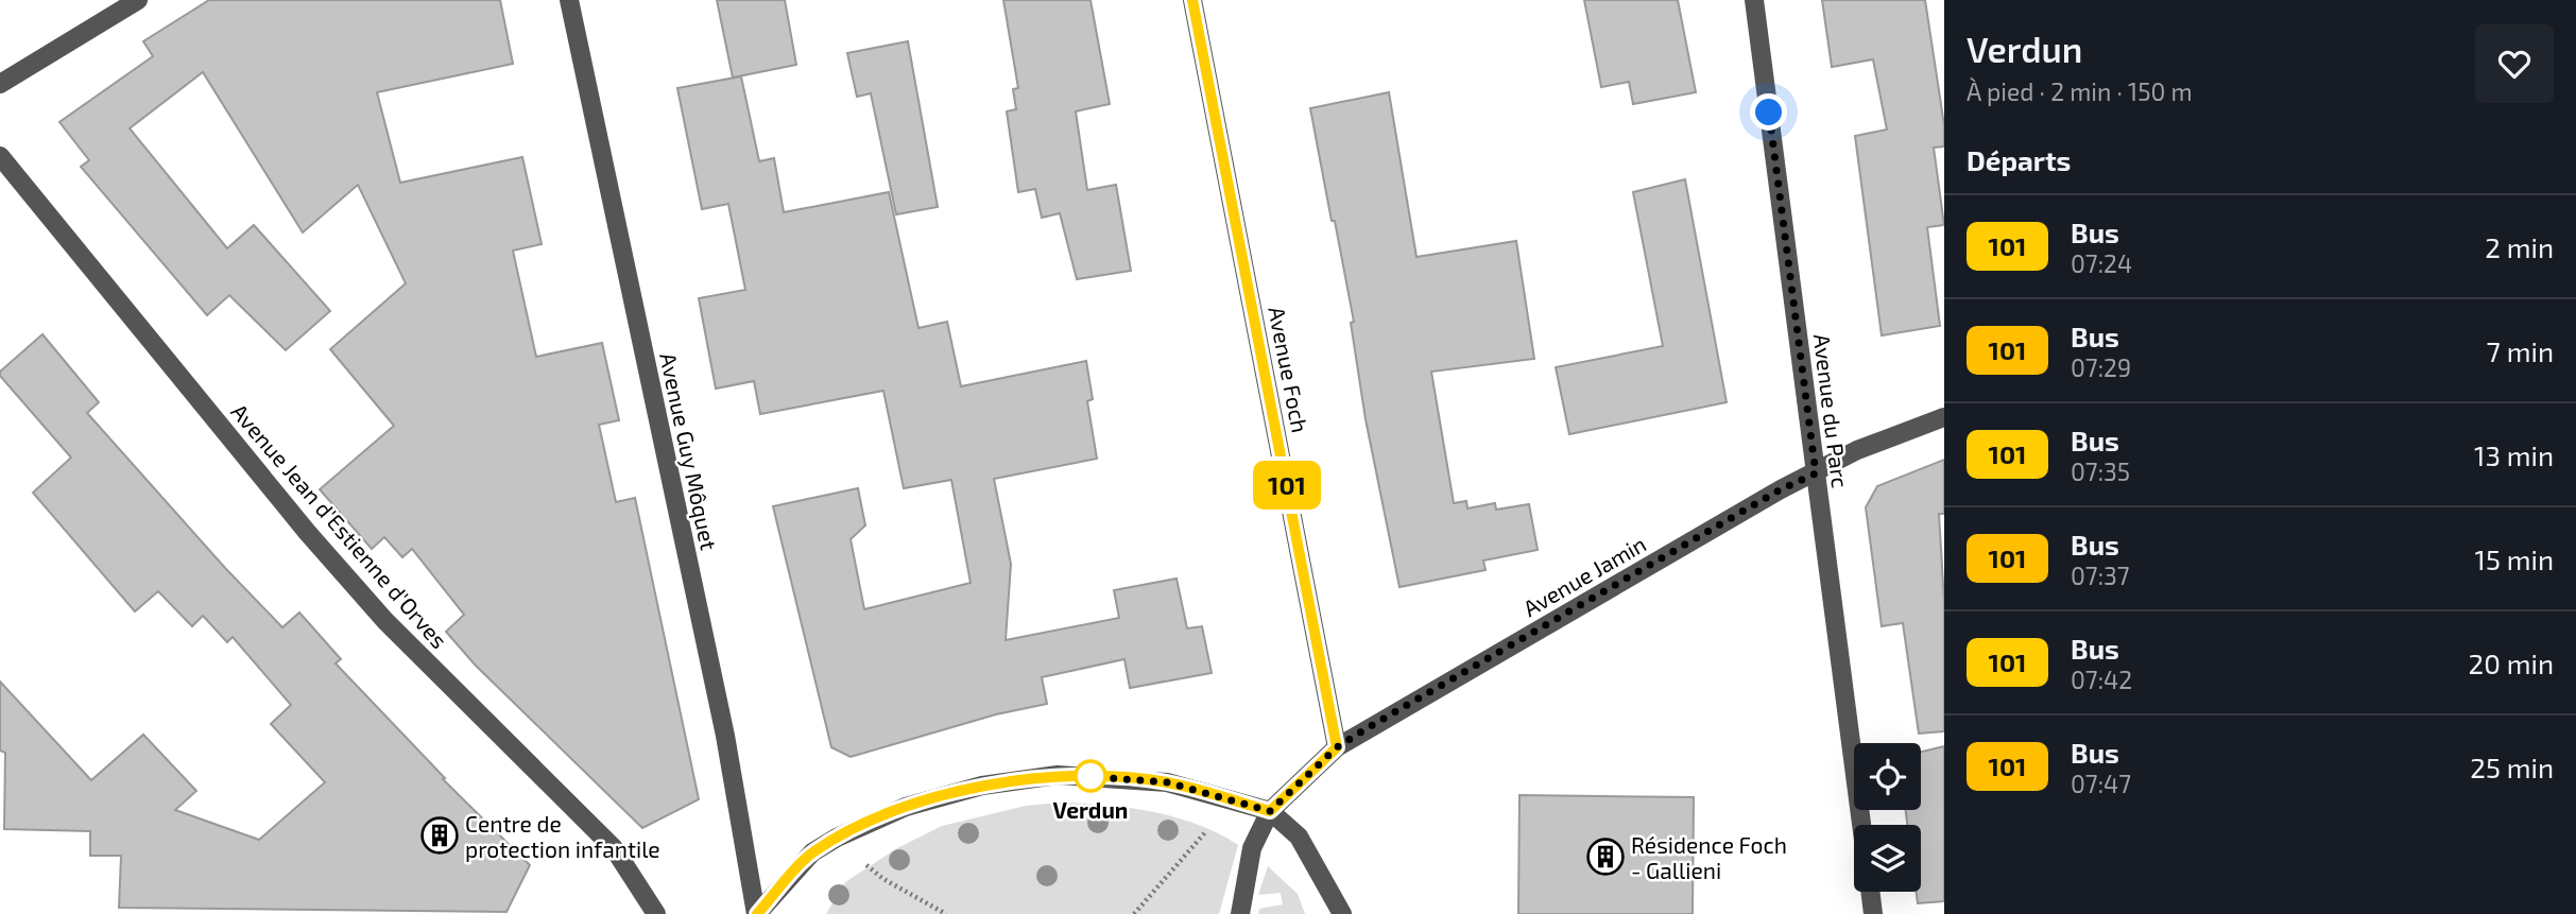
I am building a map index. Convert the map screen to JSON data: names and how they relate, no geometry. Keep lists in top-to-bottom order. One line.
{"streets":{"street":["Avenue Foch","Avenue du Parc","Avenue Guy Môquet","Avenue Jean d'Estienne d'Orves","Avenue Jamin"]},"crossings":[["Avenue Foch","Avenue Jamin"],["Avenue du Parc","Avenue Jamin"]],"places":{"other":["Verdun"],"building":["Centre de protection infantile","Résidence Foch - Gallieni"]},"lines":["bus line 101"],"page":{"on_map":"101","heading":[["Verdun","À pied · 2 min · 150 m"],"Départs"],"list":[{"mark":"101","name":"Bus","note":"07:24","value":"2 min"},{"mark":"101","name":"Bus","note":"07:29","value":"7 min"},{"mark":"101","name":"Bus","note":"07:35","value":"13 min"},{"mark":"101","name":"Bus","note":"07:37","value":"15 min"},{"mark":"101","name":"Bus","note":"07:42","value":"20 min"},{"mark":"101","name":"Bus","note":"07:47","value":"25 min"}]}}
